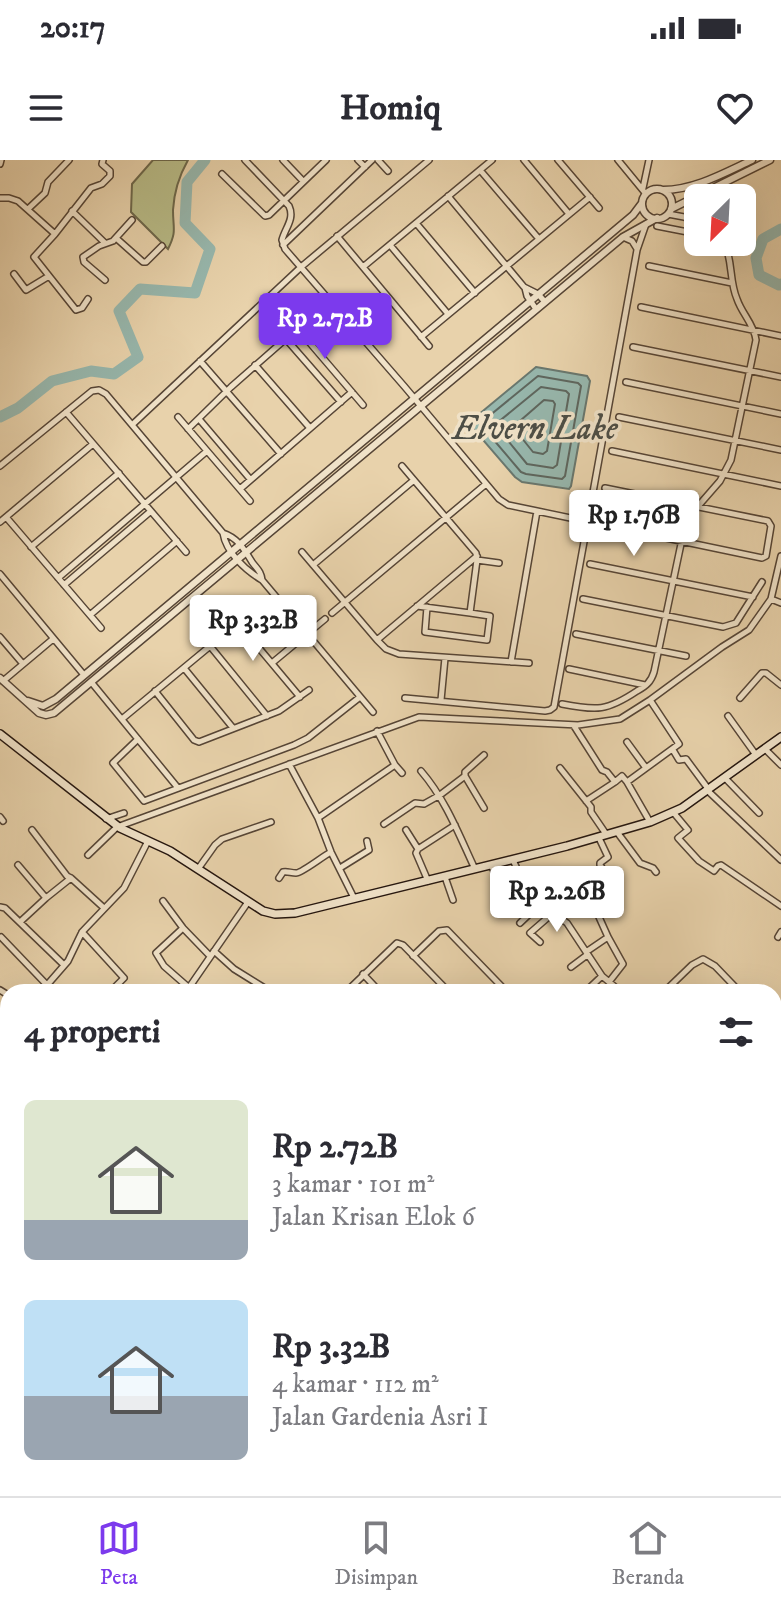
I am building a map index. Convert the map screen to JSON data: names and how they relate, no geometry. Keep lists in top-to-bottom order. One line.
{"water":["Elvern Lake"],"north":"bottom left","page":{"status":"20:17","header":"Homiq","price":["Rp 2.72B","Rp 1.76B","Rp 3.32B","Rp 2.26B"],"heading":"4 properti","list":[{"name":"Rp 2.72B","note":"3 kamar · 101 m² · Jalan Krisan Elok 6"},{"name":"Rp 3.32B","note":"4 kamar · 112 m² · Jalan Gardenia Asri I"}],"tabs":["Peta","Disimpan","Beranda"]}}
